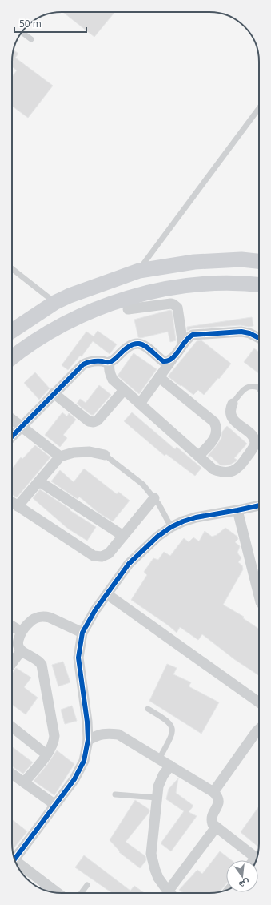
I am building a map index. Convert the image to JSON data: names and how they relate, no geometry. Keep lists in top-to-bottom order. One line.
{"scale_bar":"50 m","north":"bottom"}
